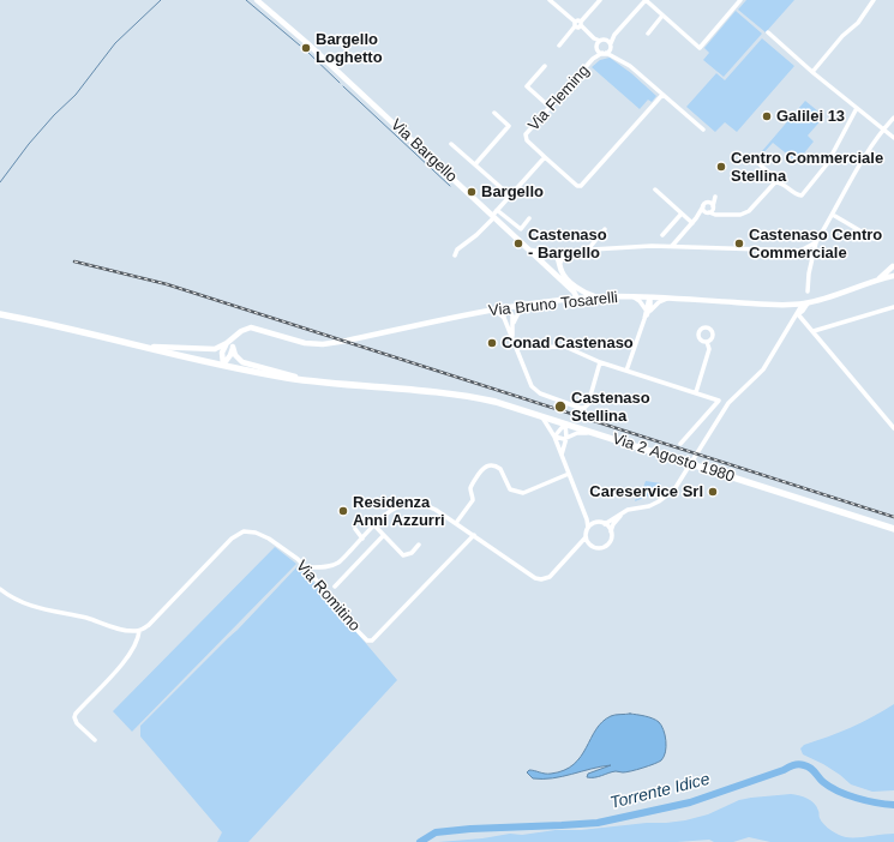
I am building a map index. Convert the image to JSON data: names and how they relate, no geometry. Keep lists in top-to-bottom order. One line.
{"streets":{"main road":["Via Bruno Tosarelli","Via 2 Agosto 1980"],"street":["Via Fleming","Via Bargello","Via Romitino"]},"crossings":[["Via Bargello","Via Bruno Tosarelli"],["Via Bruno Tosarelli","Via 2 Agosto 1980"]],"water":["Torrente Idice"],"places":["Bargello Loghetto","Galilei 13","Centro Commerciale Stellina","Bargello","Castenaso - Bargello","Castenaso Centro Commerciale","Conad Castenaso","Castenaso Stellina","Careservice Srl","Residenza Anni Azzurri"]}
